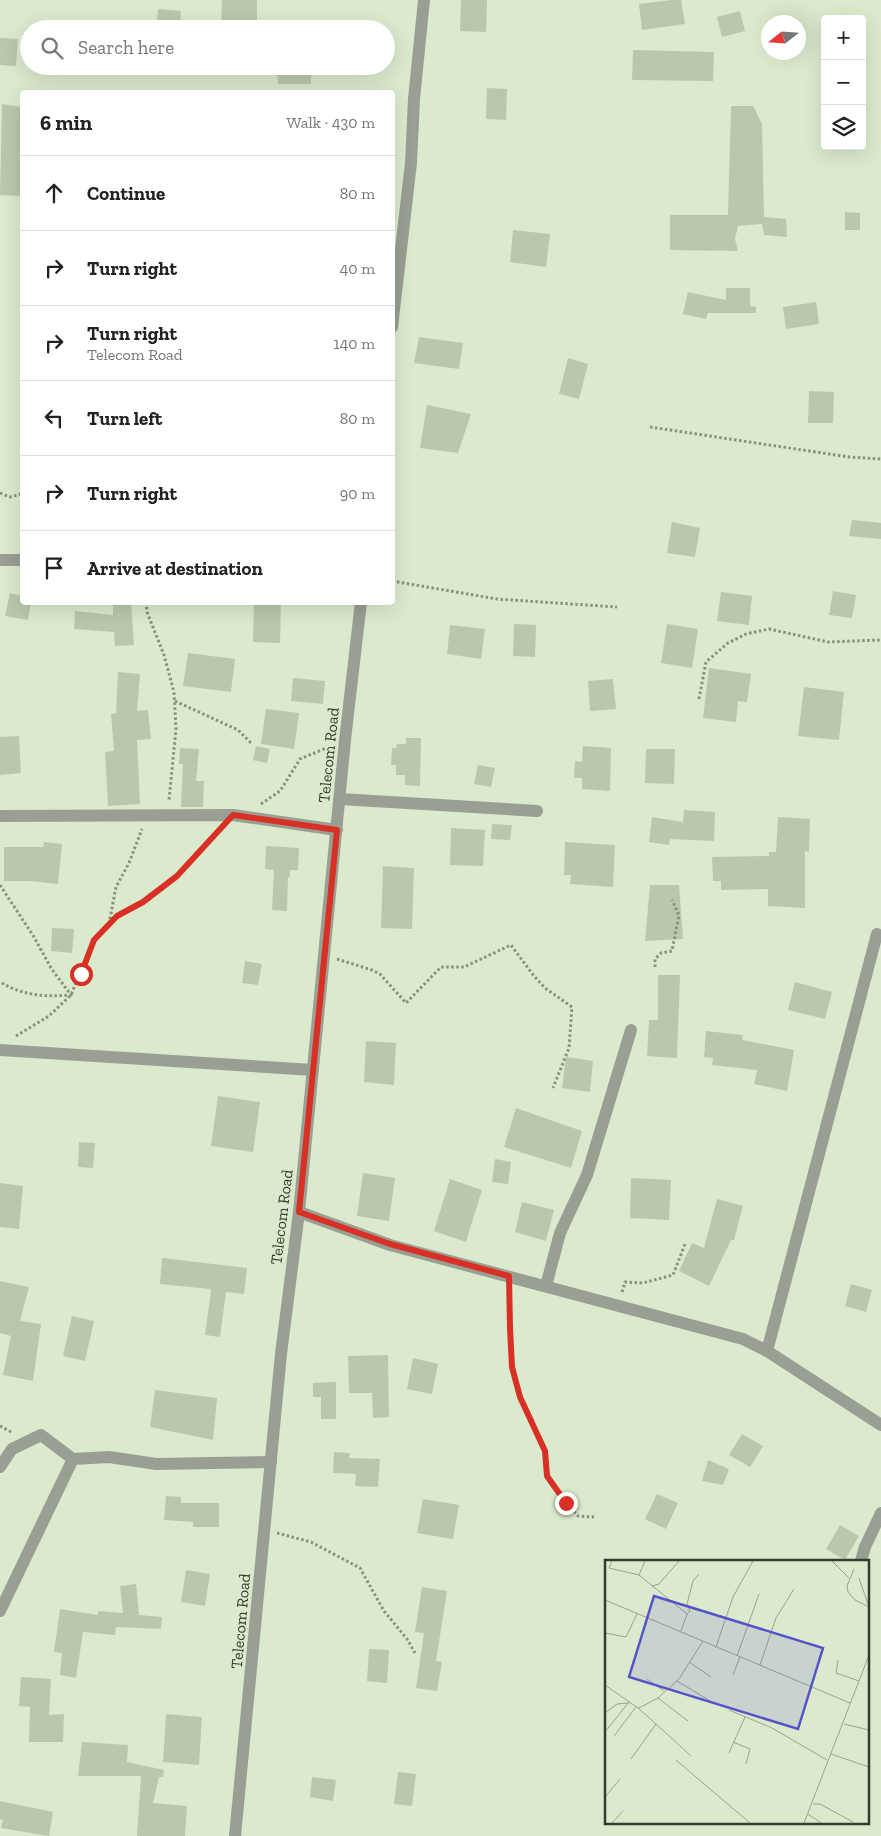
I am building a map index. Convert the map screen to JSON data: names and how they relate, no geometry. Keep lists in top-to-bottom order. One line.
{"streets":{"street":["Telecom Road"]},"north":"left","page":{"map_buttons":["+","−"],"search":"Search here","heading":["6 min","Walk · 430 m"],"list":[["Continue","80 m"],["Turn right","40 m"],["Turn right","Telecom Road","140 m"],["Turn left","80 m"],["Turn right","90 m"],"Arrive at destination"]}}
